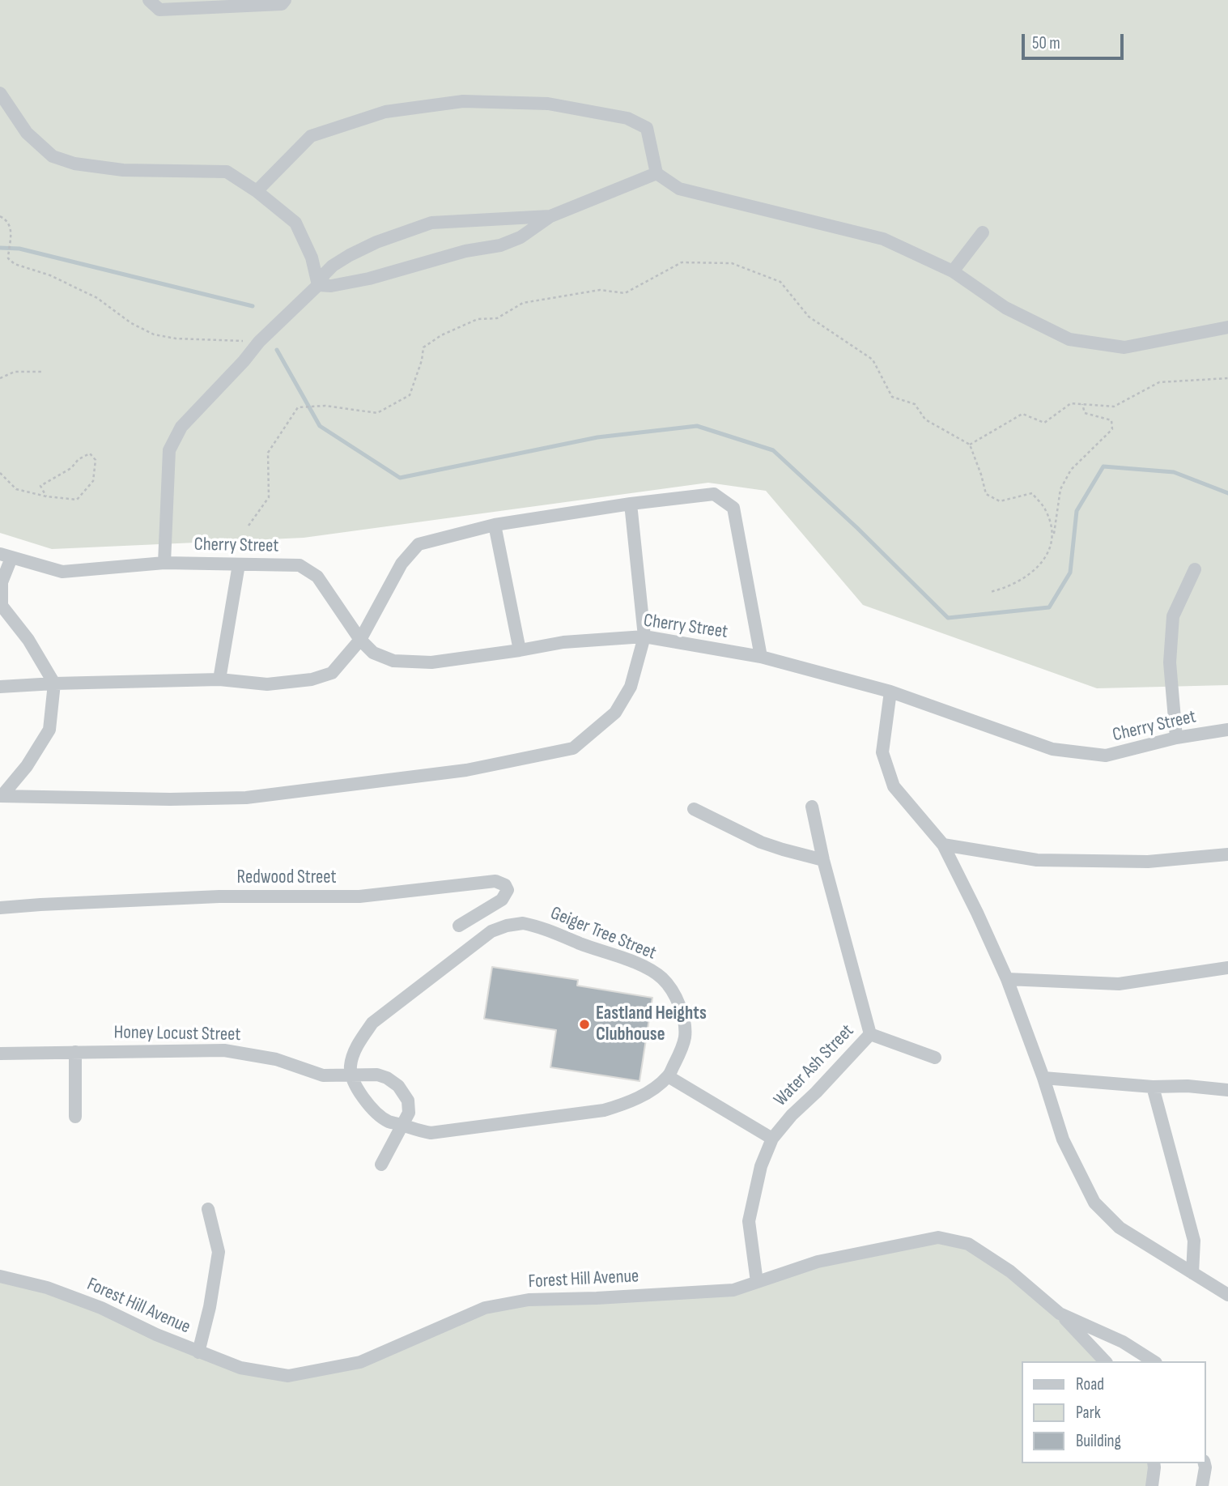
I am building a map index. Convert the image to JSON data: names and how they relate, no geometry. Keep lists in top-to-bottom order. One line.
{"streets":{"street":["Cherry Street","Redwood Street","Geiger Tree Street","Honey Locust Street","Water Ash Street","Forest Hill Avenue"]},"crossings":[["Geiger Tree Street","Honey Locust Street"],["Water Ash Street","Forest Hill Avenue"]],"places":["Eastland Heights Clubhouse"],"legend":["Road","Park","Building"],"scale_bar":"50 m"}
